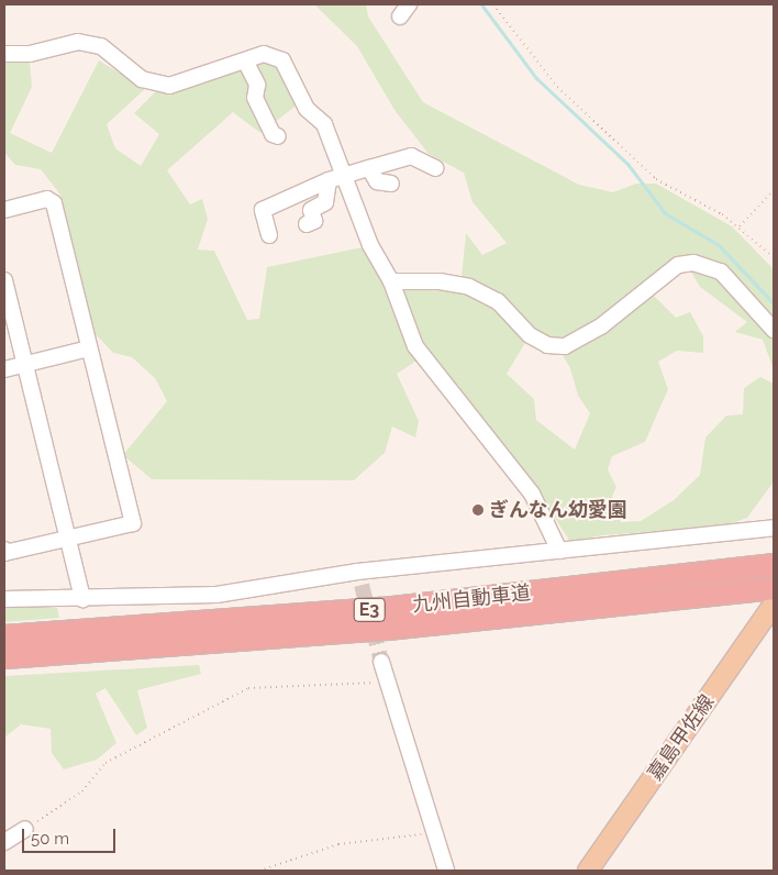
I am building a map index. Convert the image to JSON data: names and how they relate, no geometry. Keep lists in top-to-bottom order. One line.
{"streets":{"highway":["九州自動車道","E3"],"main road":["嘉島甲佐線"]},"places":["ぎんなん幼愛園"],"scale_bar":"50 m"}
